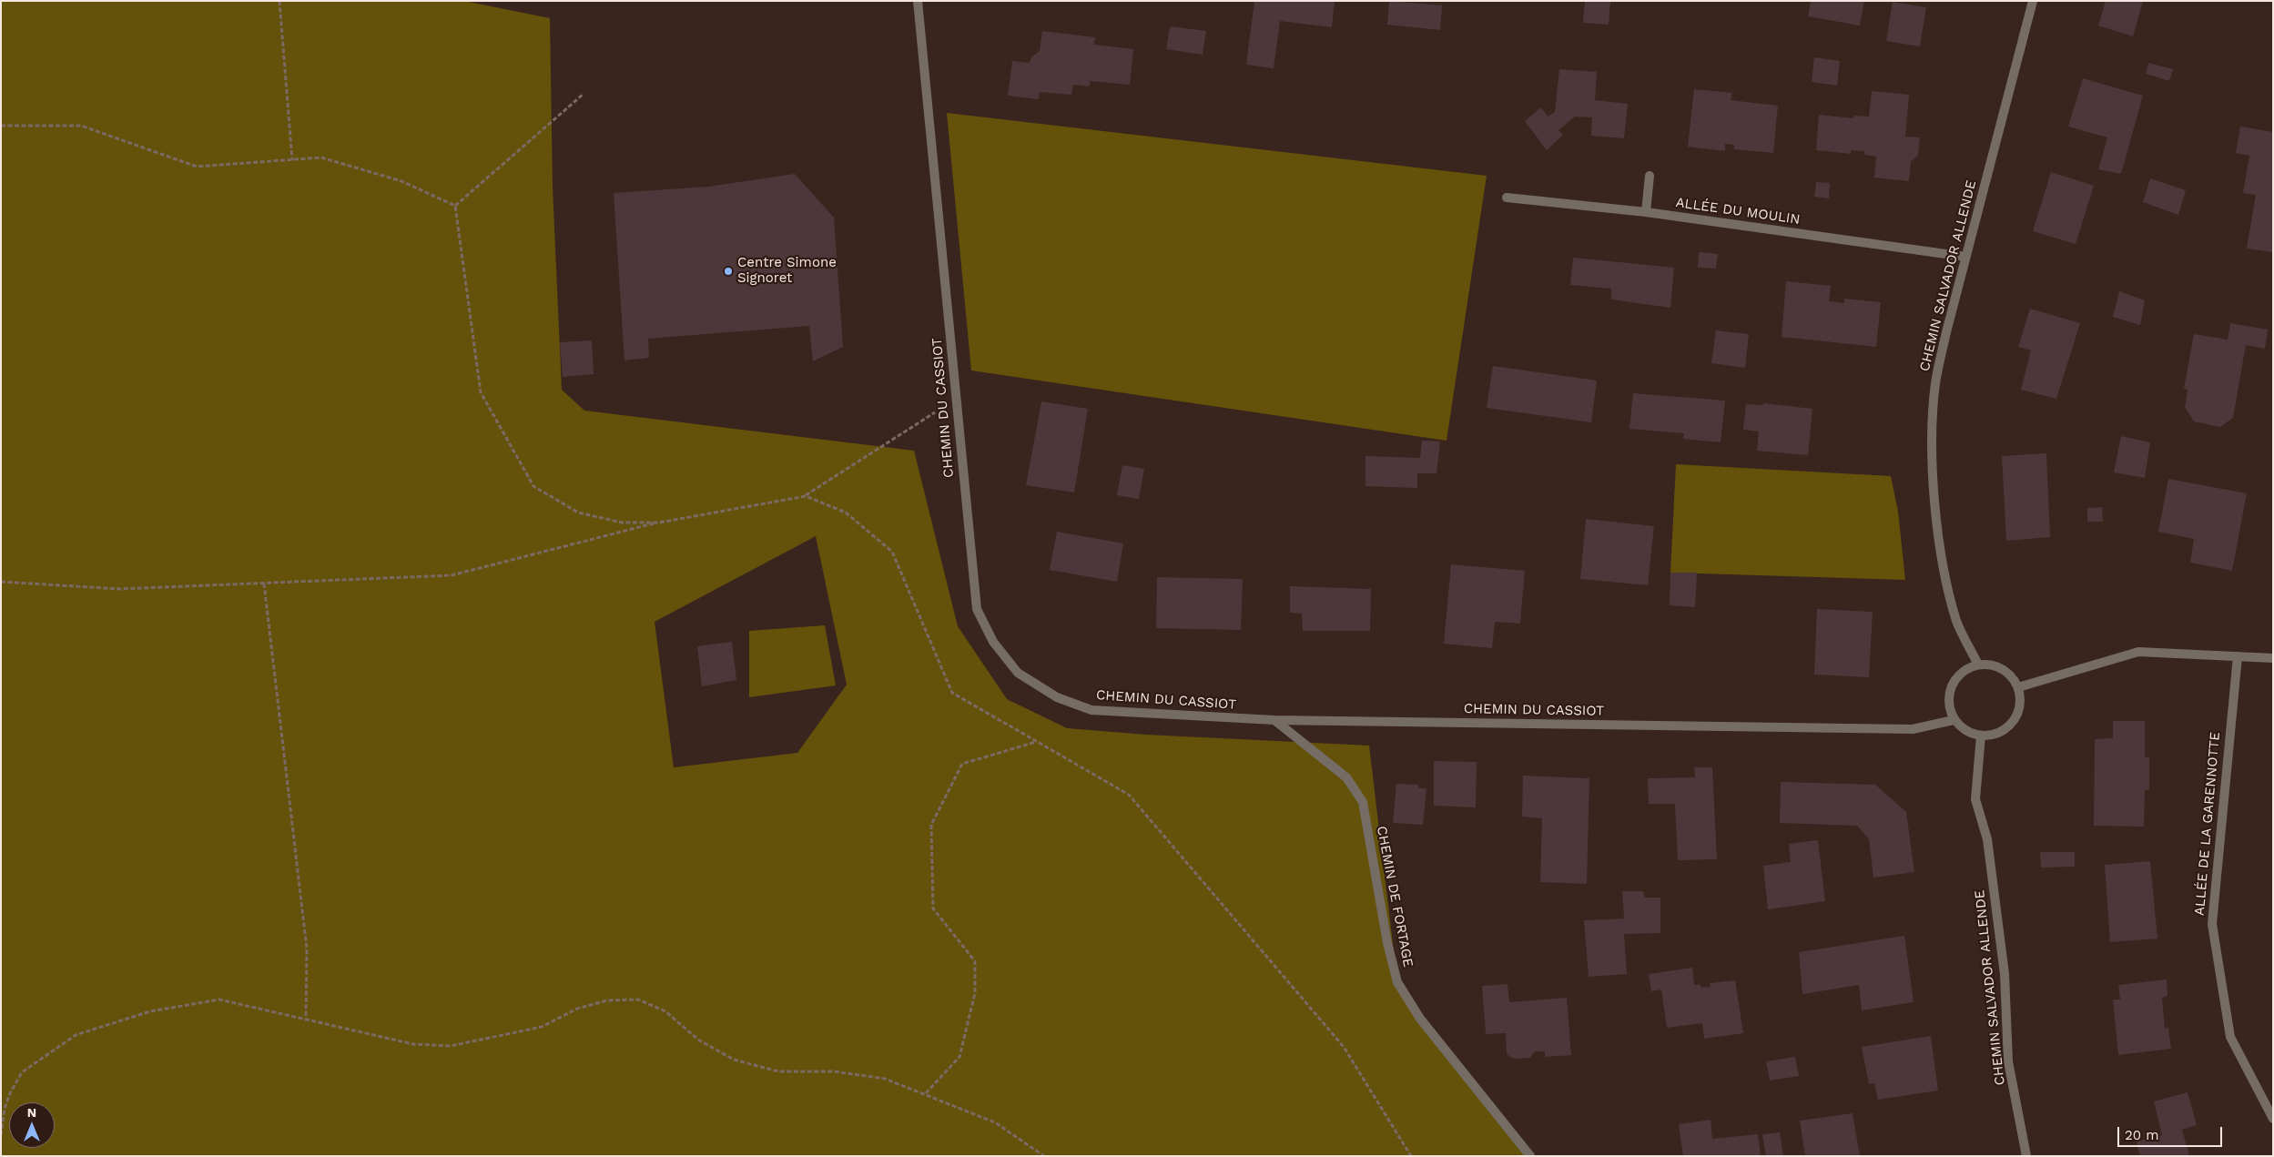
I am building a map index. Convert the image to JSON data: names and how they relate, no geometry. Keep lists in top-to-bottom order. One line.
{"streets":{"street":["ALLÉE DU MOULIN","CHEMIN SALVADOR ALLENDE","CHEMIN DU CASSIOT","ALLÉE DE LA GARENNOTTE","CHEMIN DE FORTAGE"]},"crossings":[["ALLÉE DU MOULIN","CHEMIN SALVADOR ALLENDE"],["CHEMIN SALVADOR ALLENDE","CHEMIN DU CASSIOT"],["CHEMIN DU CASSIOT","CHEMIN DE FORTAGE"]],"places":["Centre Simone Signoret"],"scale_bar":"20 m","north":"top"}
